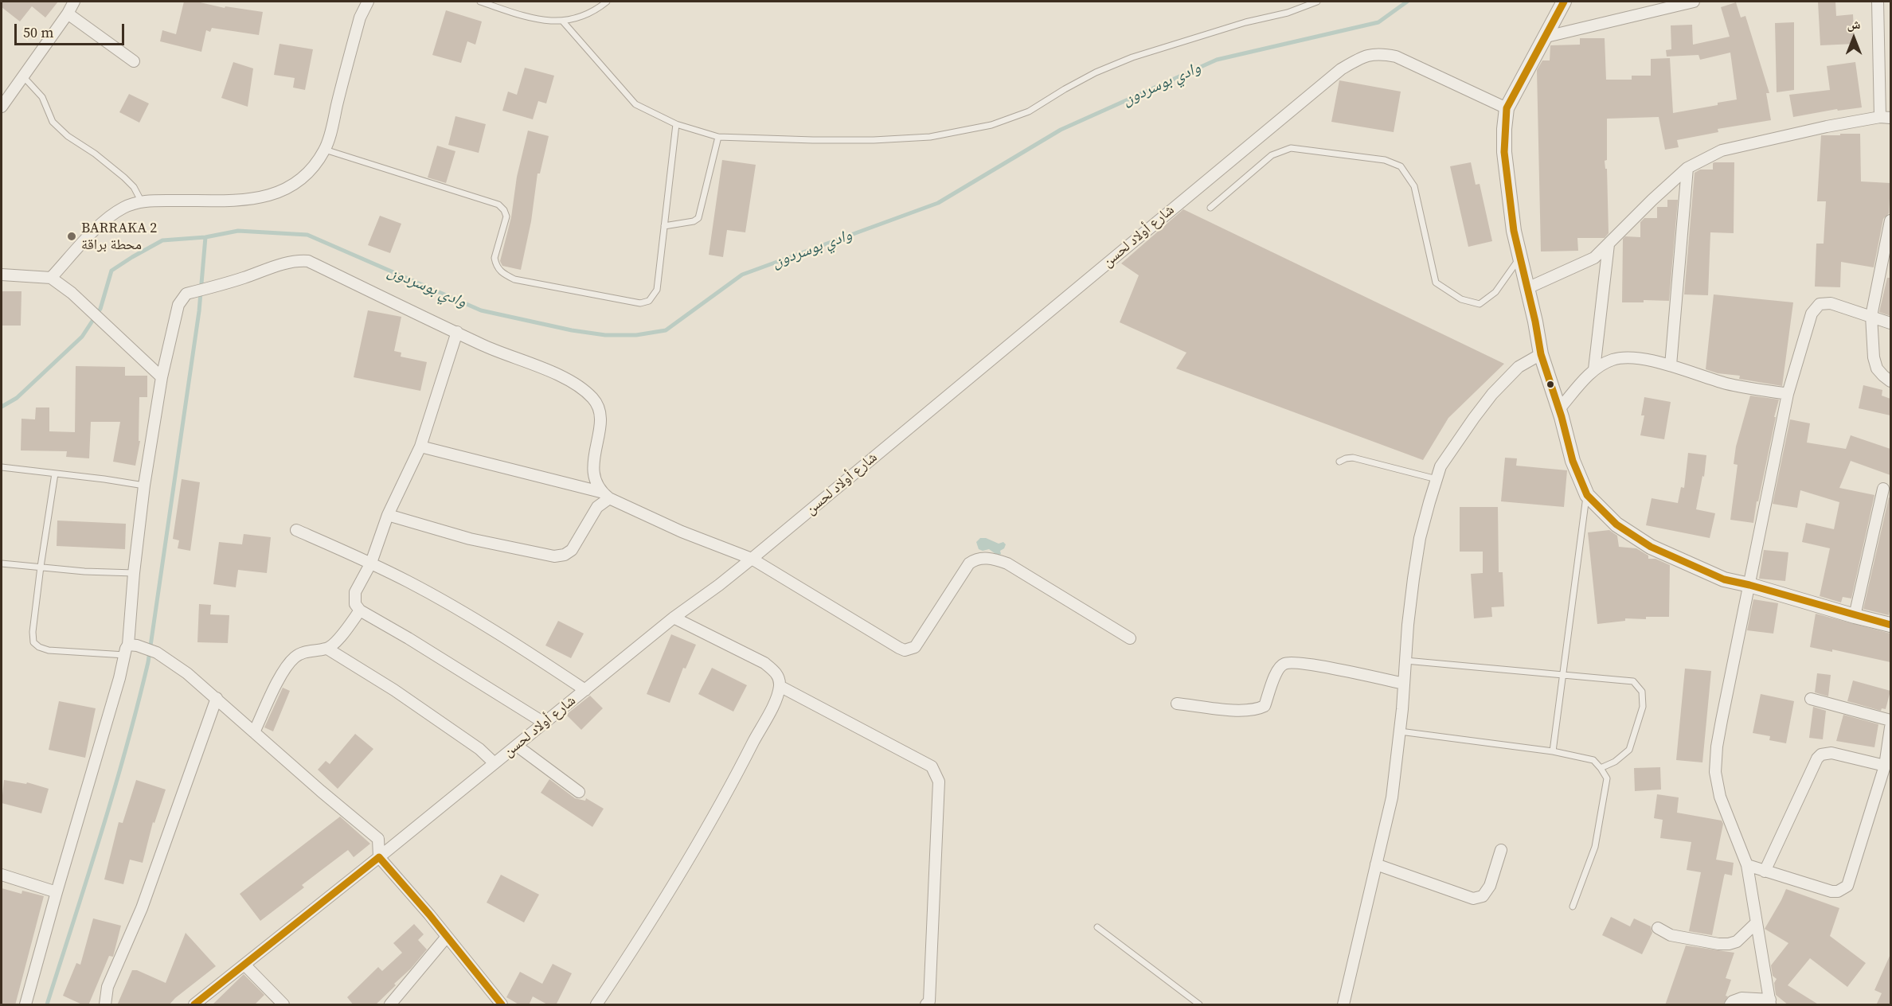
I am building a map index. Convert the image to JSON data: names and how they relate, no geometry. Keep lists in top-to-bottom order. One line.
{"streets":{"street":["شارع أولاد لحسن"]},"water":["وادي بوسردون"],"places":["BARRAKA 2 محطة براقة"],"scale_bar":"50 m","north":"top"}
